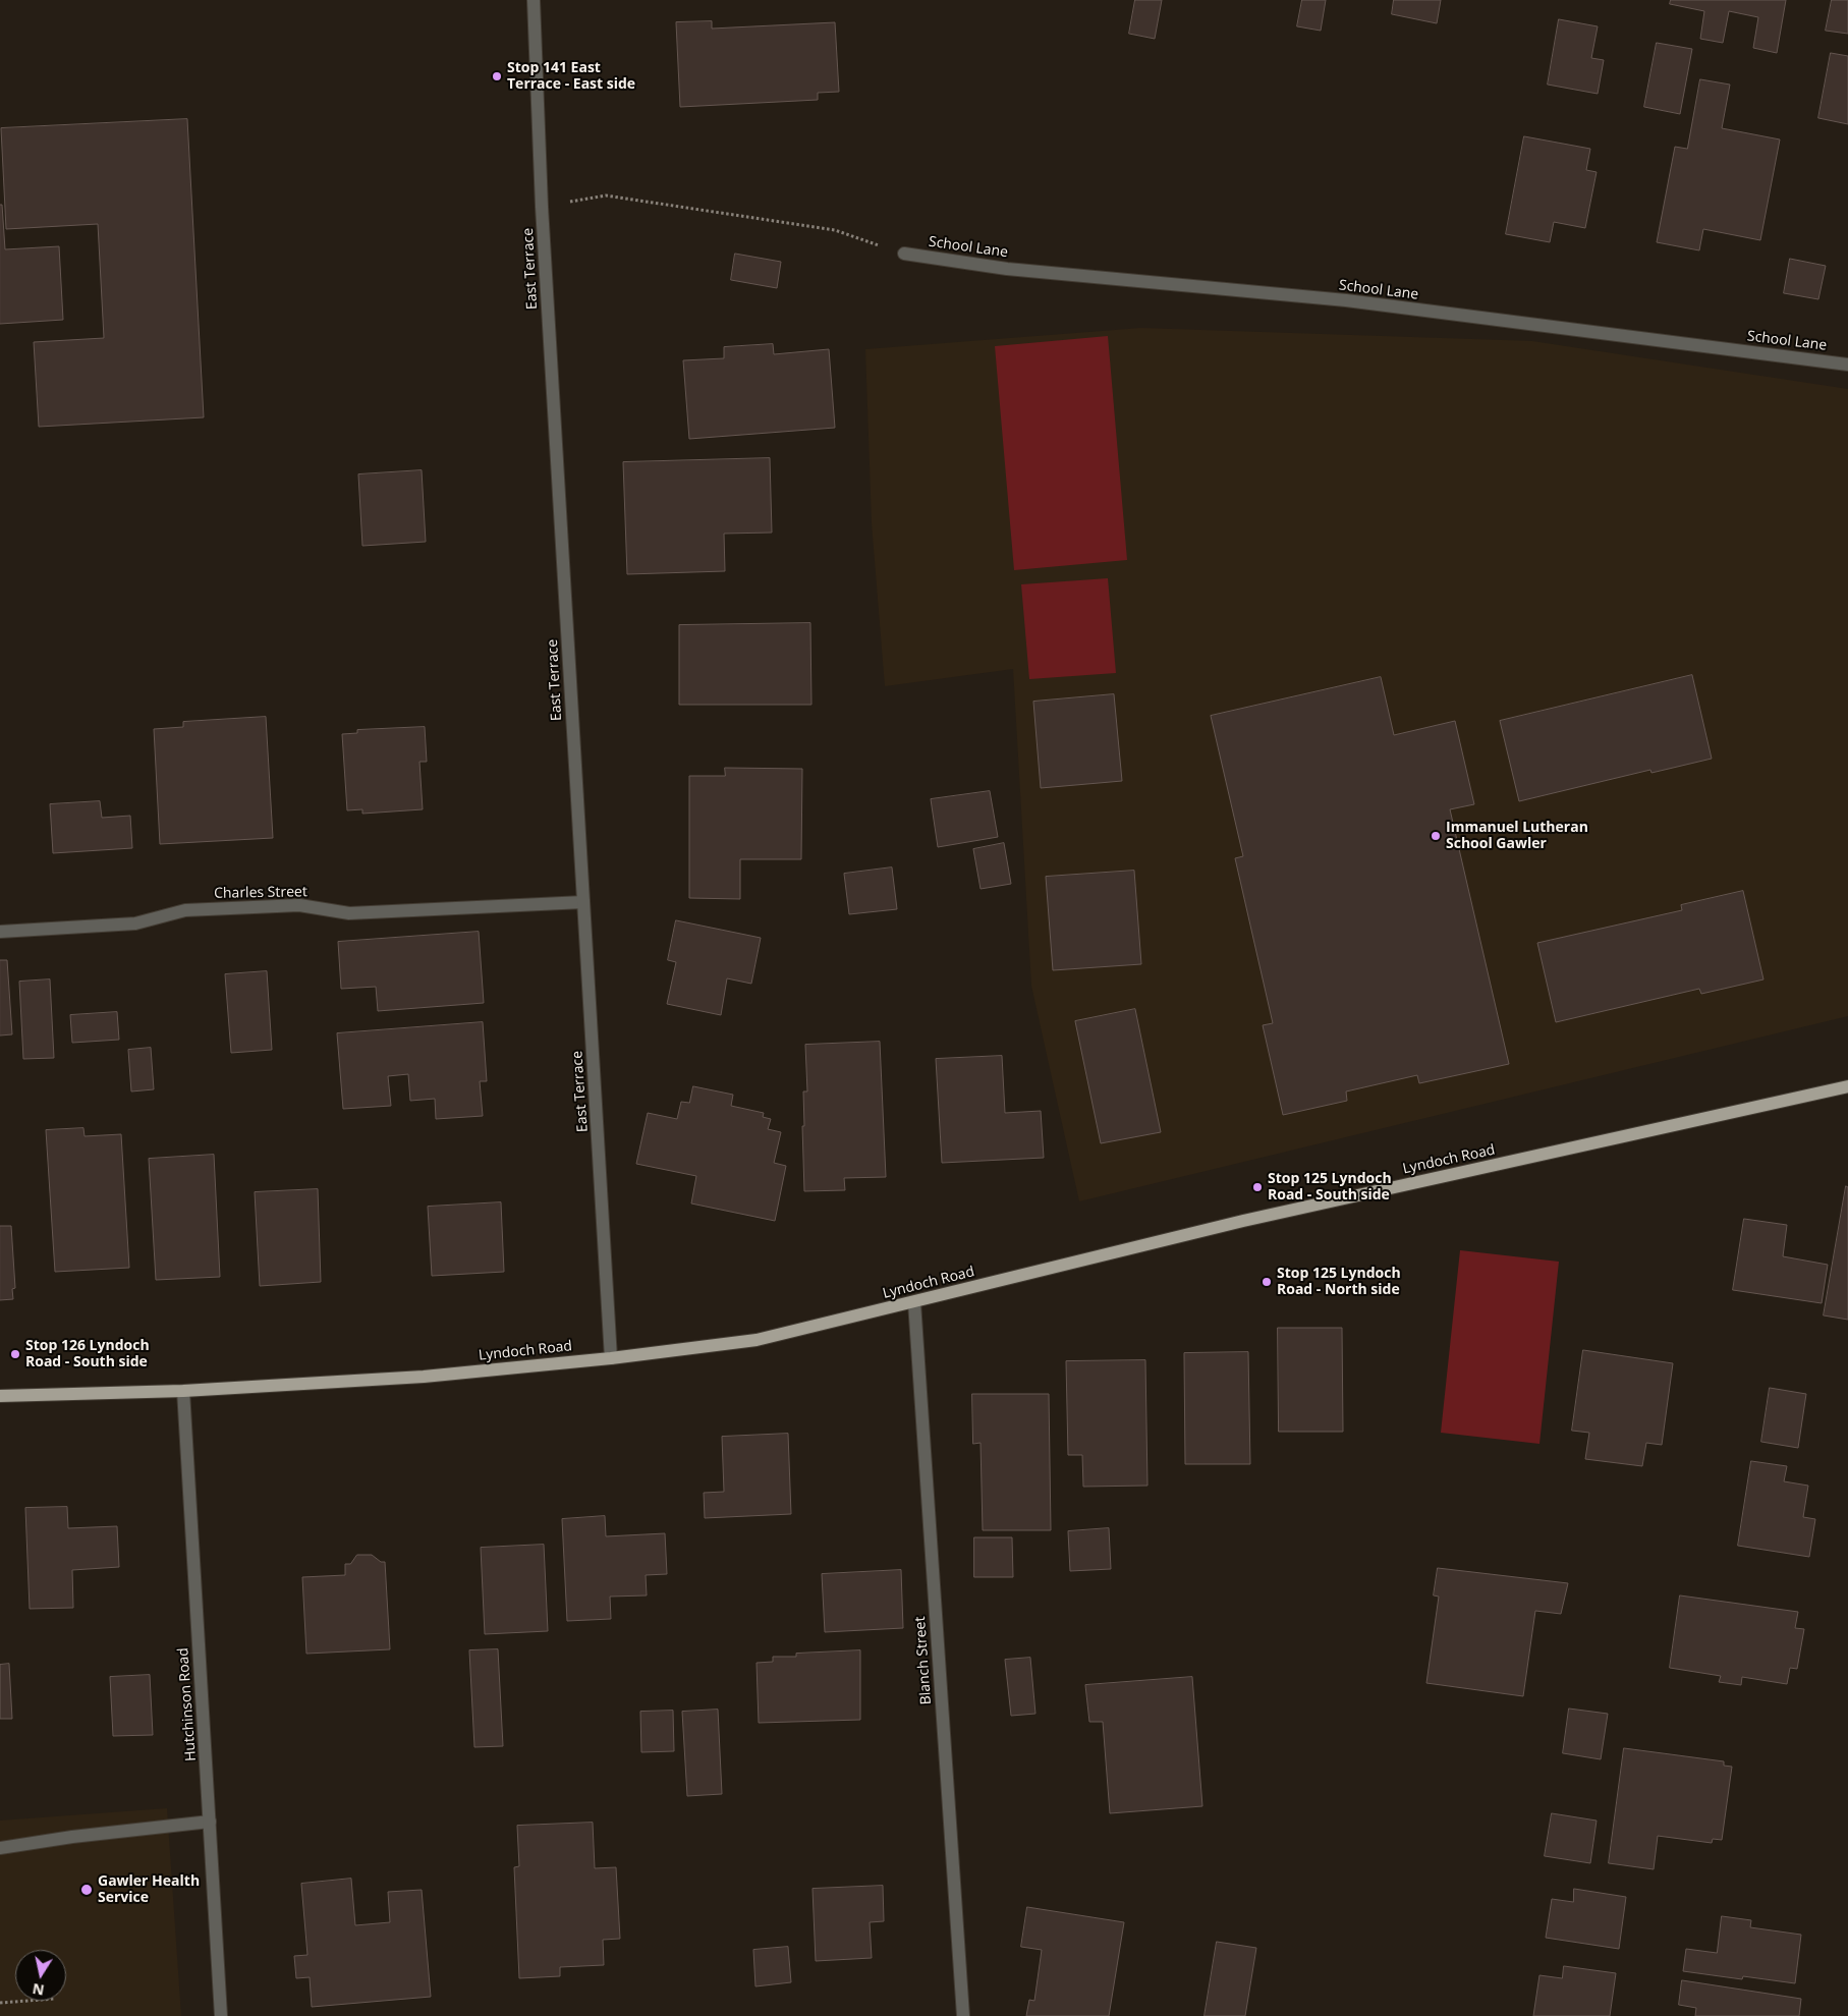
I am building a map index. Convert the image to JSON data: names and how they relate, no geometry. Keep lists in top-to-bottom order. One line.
{"streets":{"main road":["Lyndoch Road"],"street":["School Lane","East Terrace","Charles Street","Blanch Street","Hutchinson Road"]},"crossings":[["East Terrace","Charles Street"],["East Terrace","Lyndoch Road"],["Lyndoch Road","Blanch Street"],["Lyndoch Road","Hutchinson Road"]],"places":["Stop 141 East Terrace - East side","Immanuel Lutheran School Gawler","Stop 125 Lyndoch Road - South side","Stop 125 Lyndoch Road - North side","Stop 126 Lyndoch Road - South side","Gawler Health Service"],"north":"bottom"}
